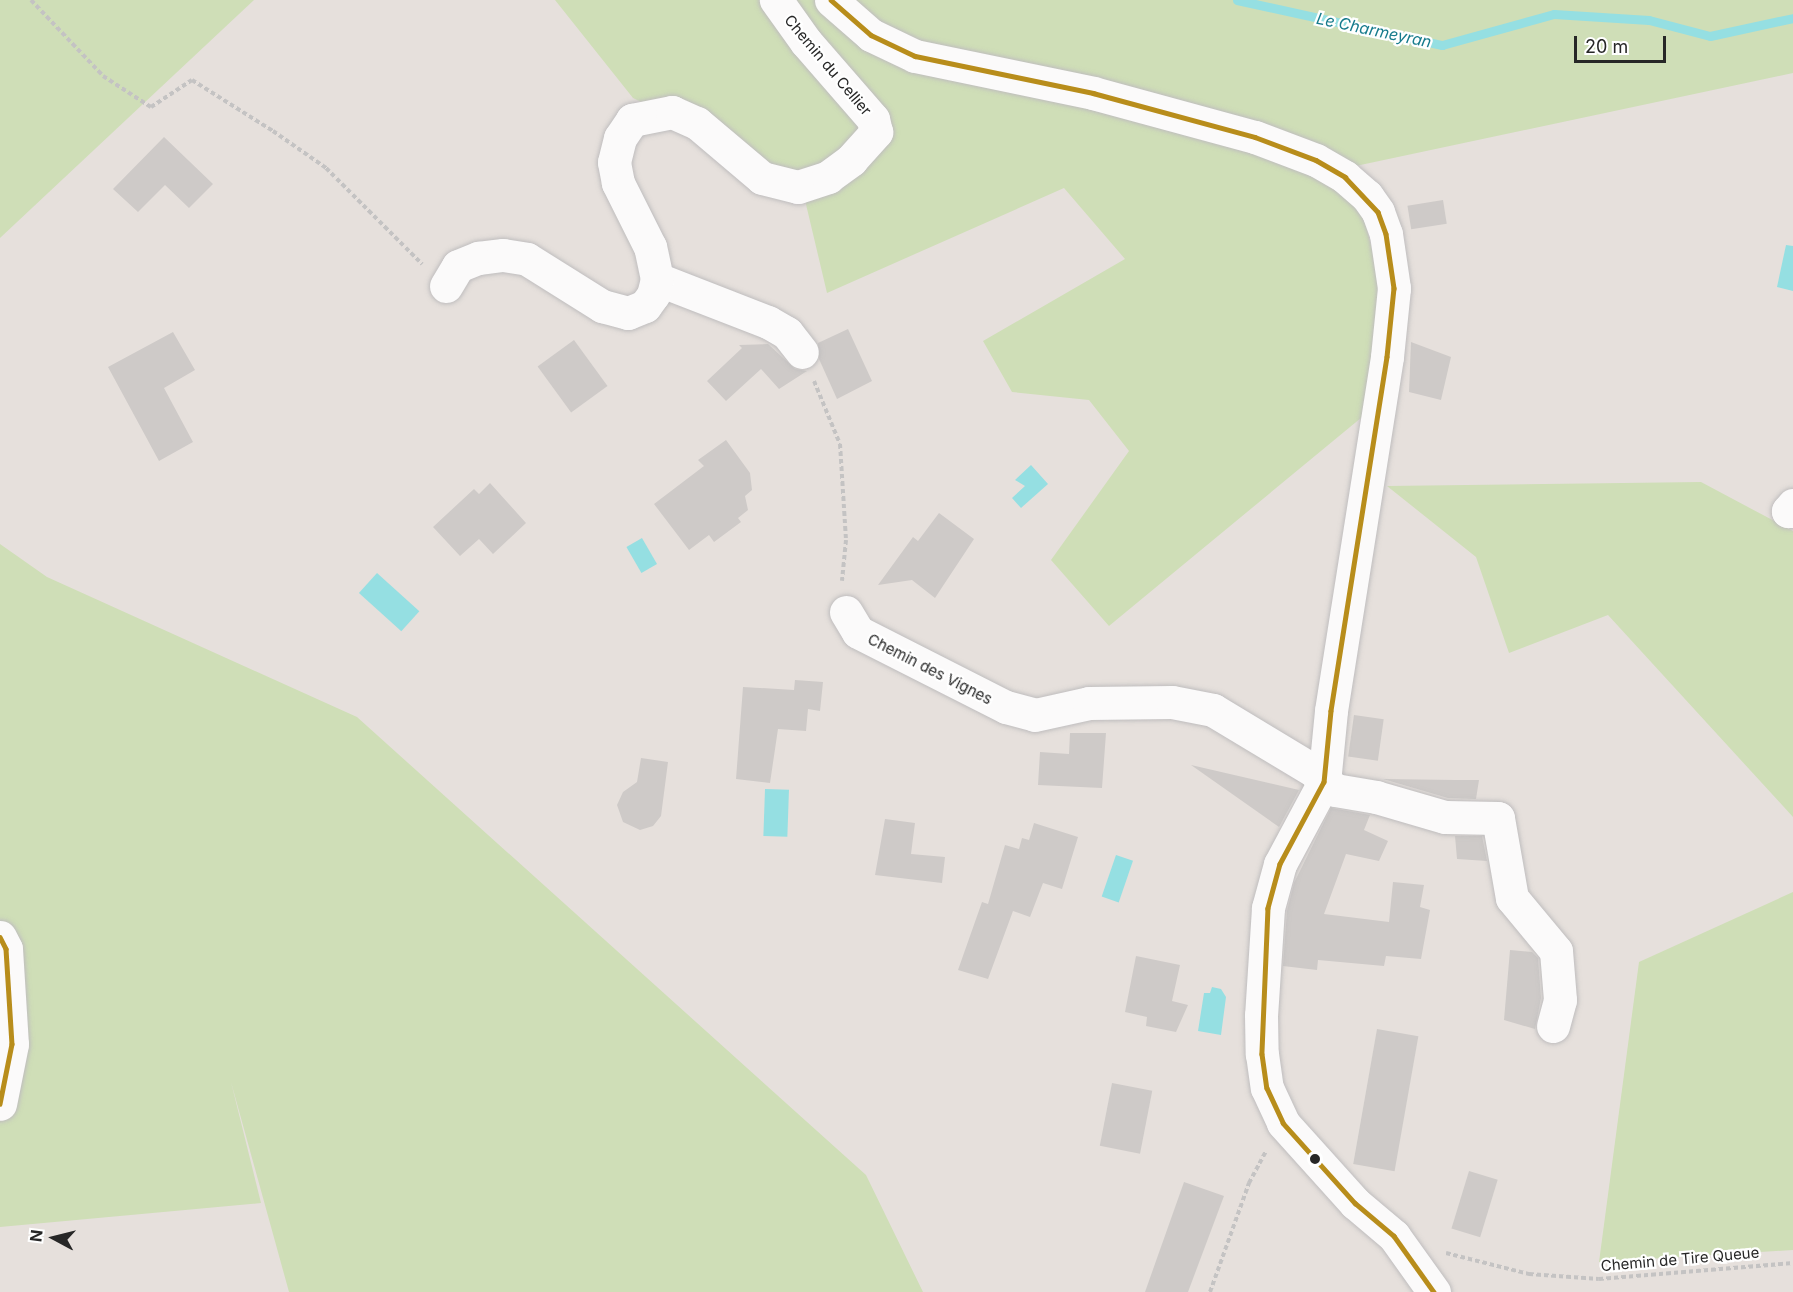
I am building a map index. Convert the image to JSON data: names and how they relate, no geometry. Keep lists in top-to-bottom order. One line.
{"streets":{"street":["Chemin du Cellier","Chemin des Vignes"],"path":["Chemin de Tire Queue"]},"water":["Le Charmeyran"],"scale_bar":"20 m","north":"left"}
